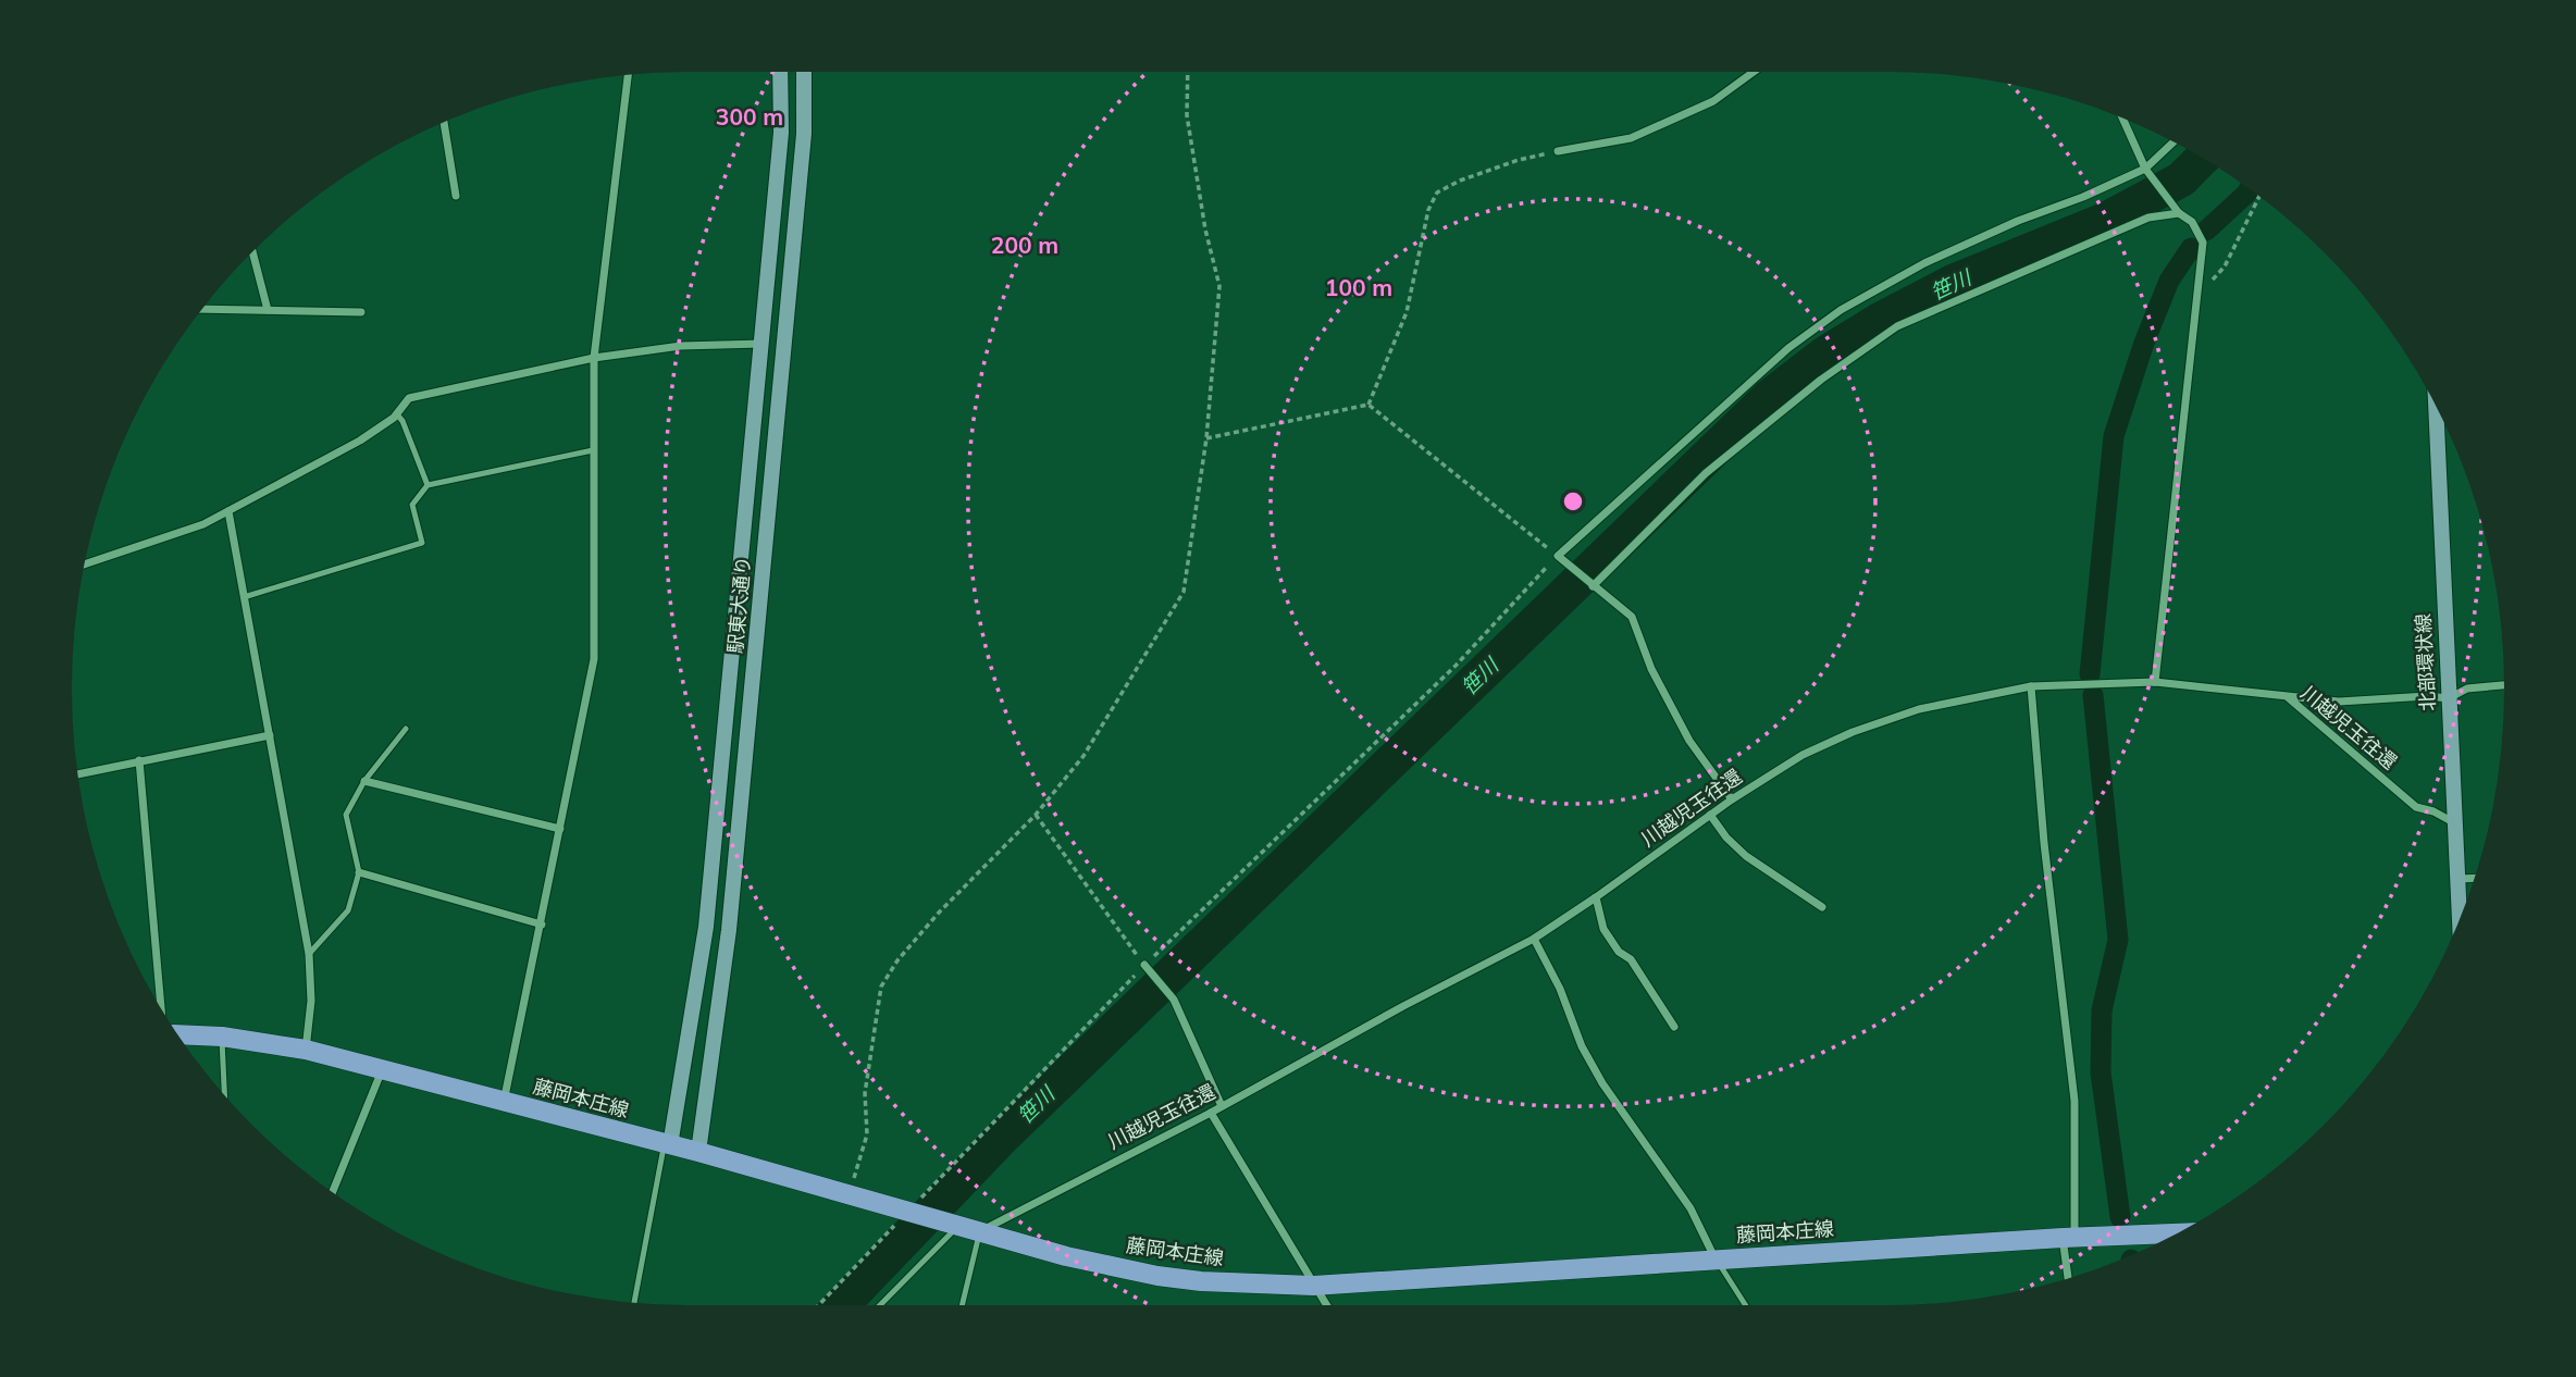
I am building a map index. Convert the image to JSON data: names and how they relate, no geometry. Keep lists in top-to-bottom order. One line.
{"streets":{"main road":["藤岡本庄線"],"street":["駅東大通り","北部環状線","川越児玉往還"]},"crossings":[["駅東大通り","藤岡本庄線"],["北部環状線","川越児玉往還"],["川越児玉往還","藤岡本庄線"]],"water":["笹川"],"rings":["300 m","200 m","100 m"]}
